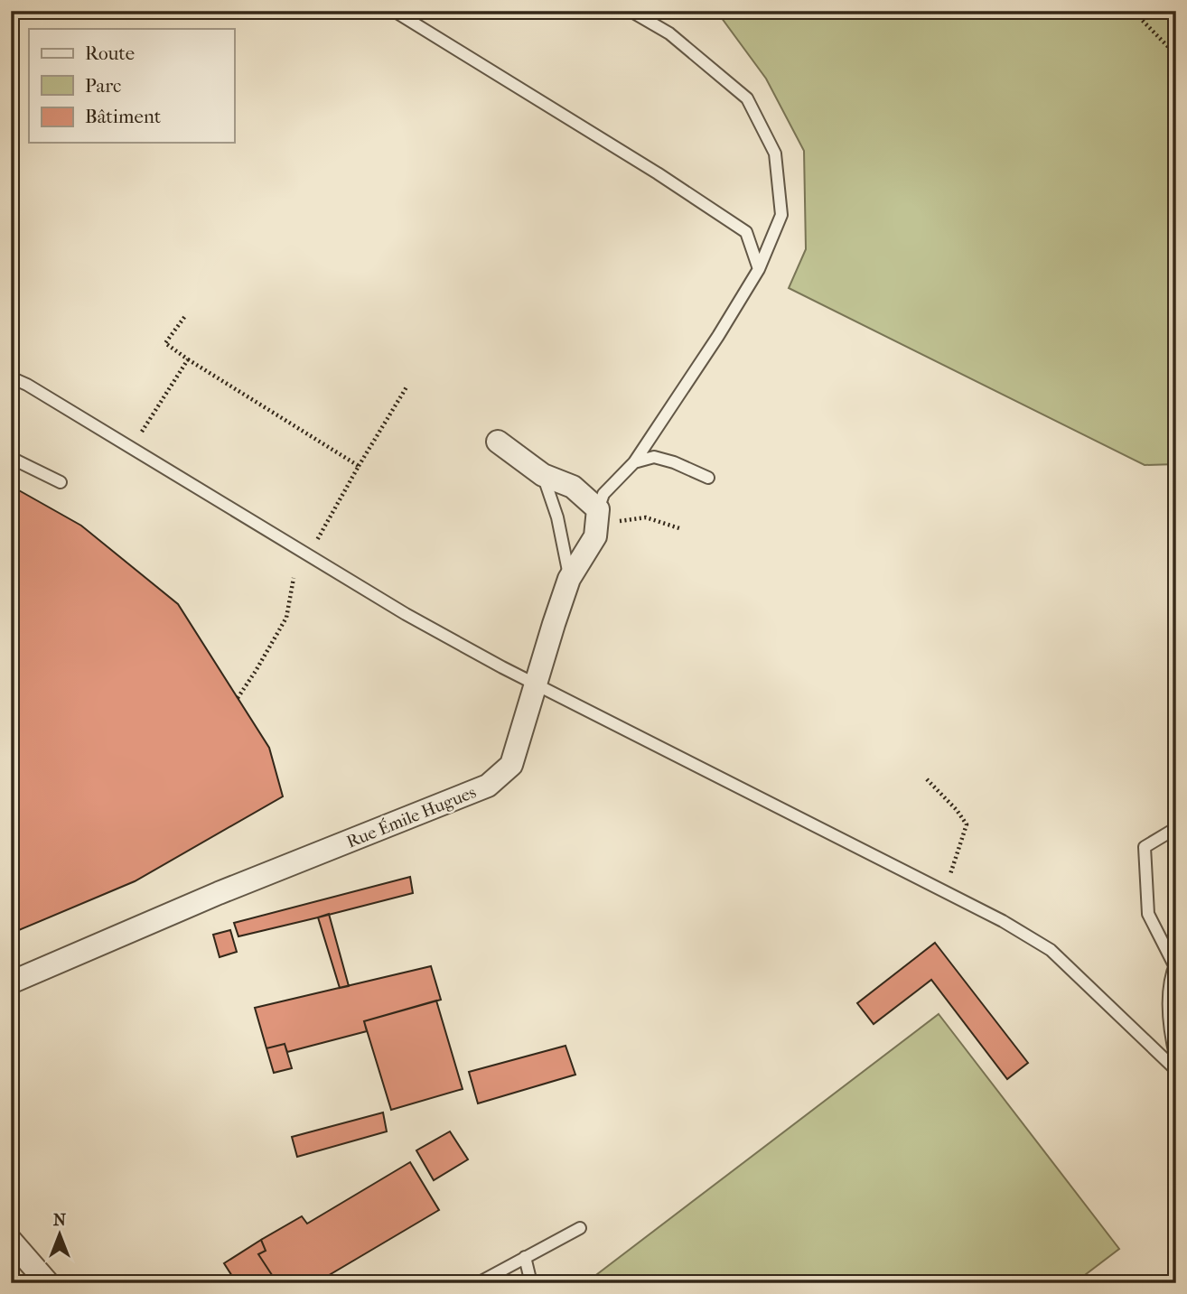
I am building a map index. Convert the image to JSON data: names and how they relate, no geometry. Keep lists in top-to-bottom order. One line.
{"streets":{"street":["Rue Émile Hugues"]},"legend":["Route","Parc","Bâtiment"],"north":"top"}
